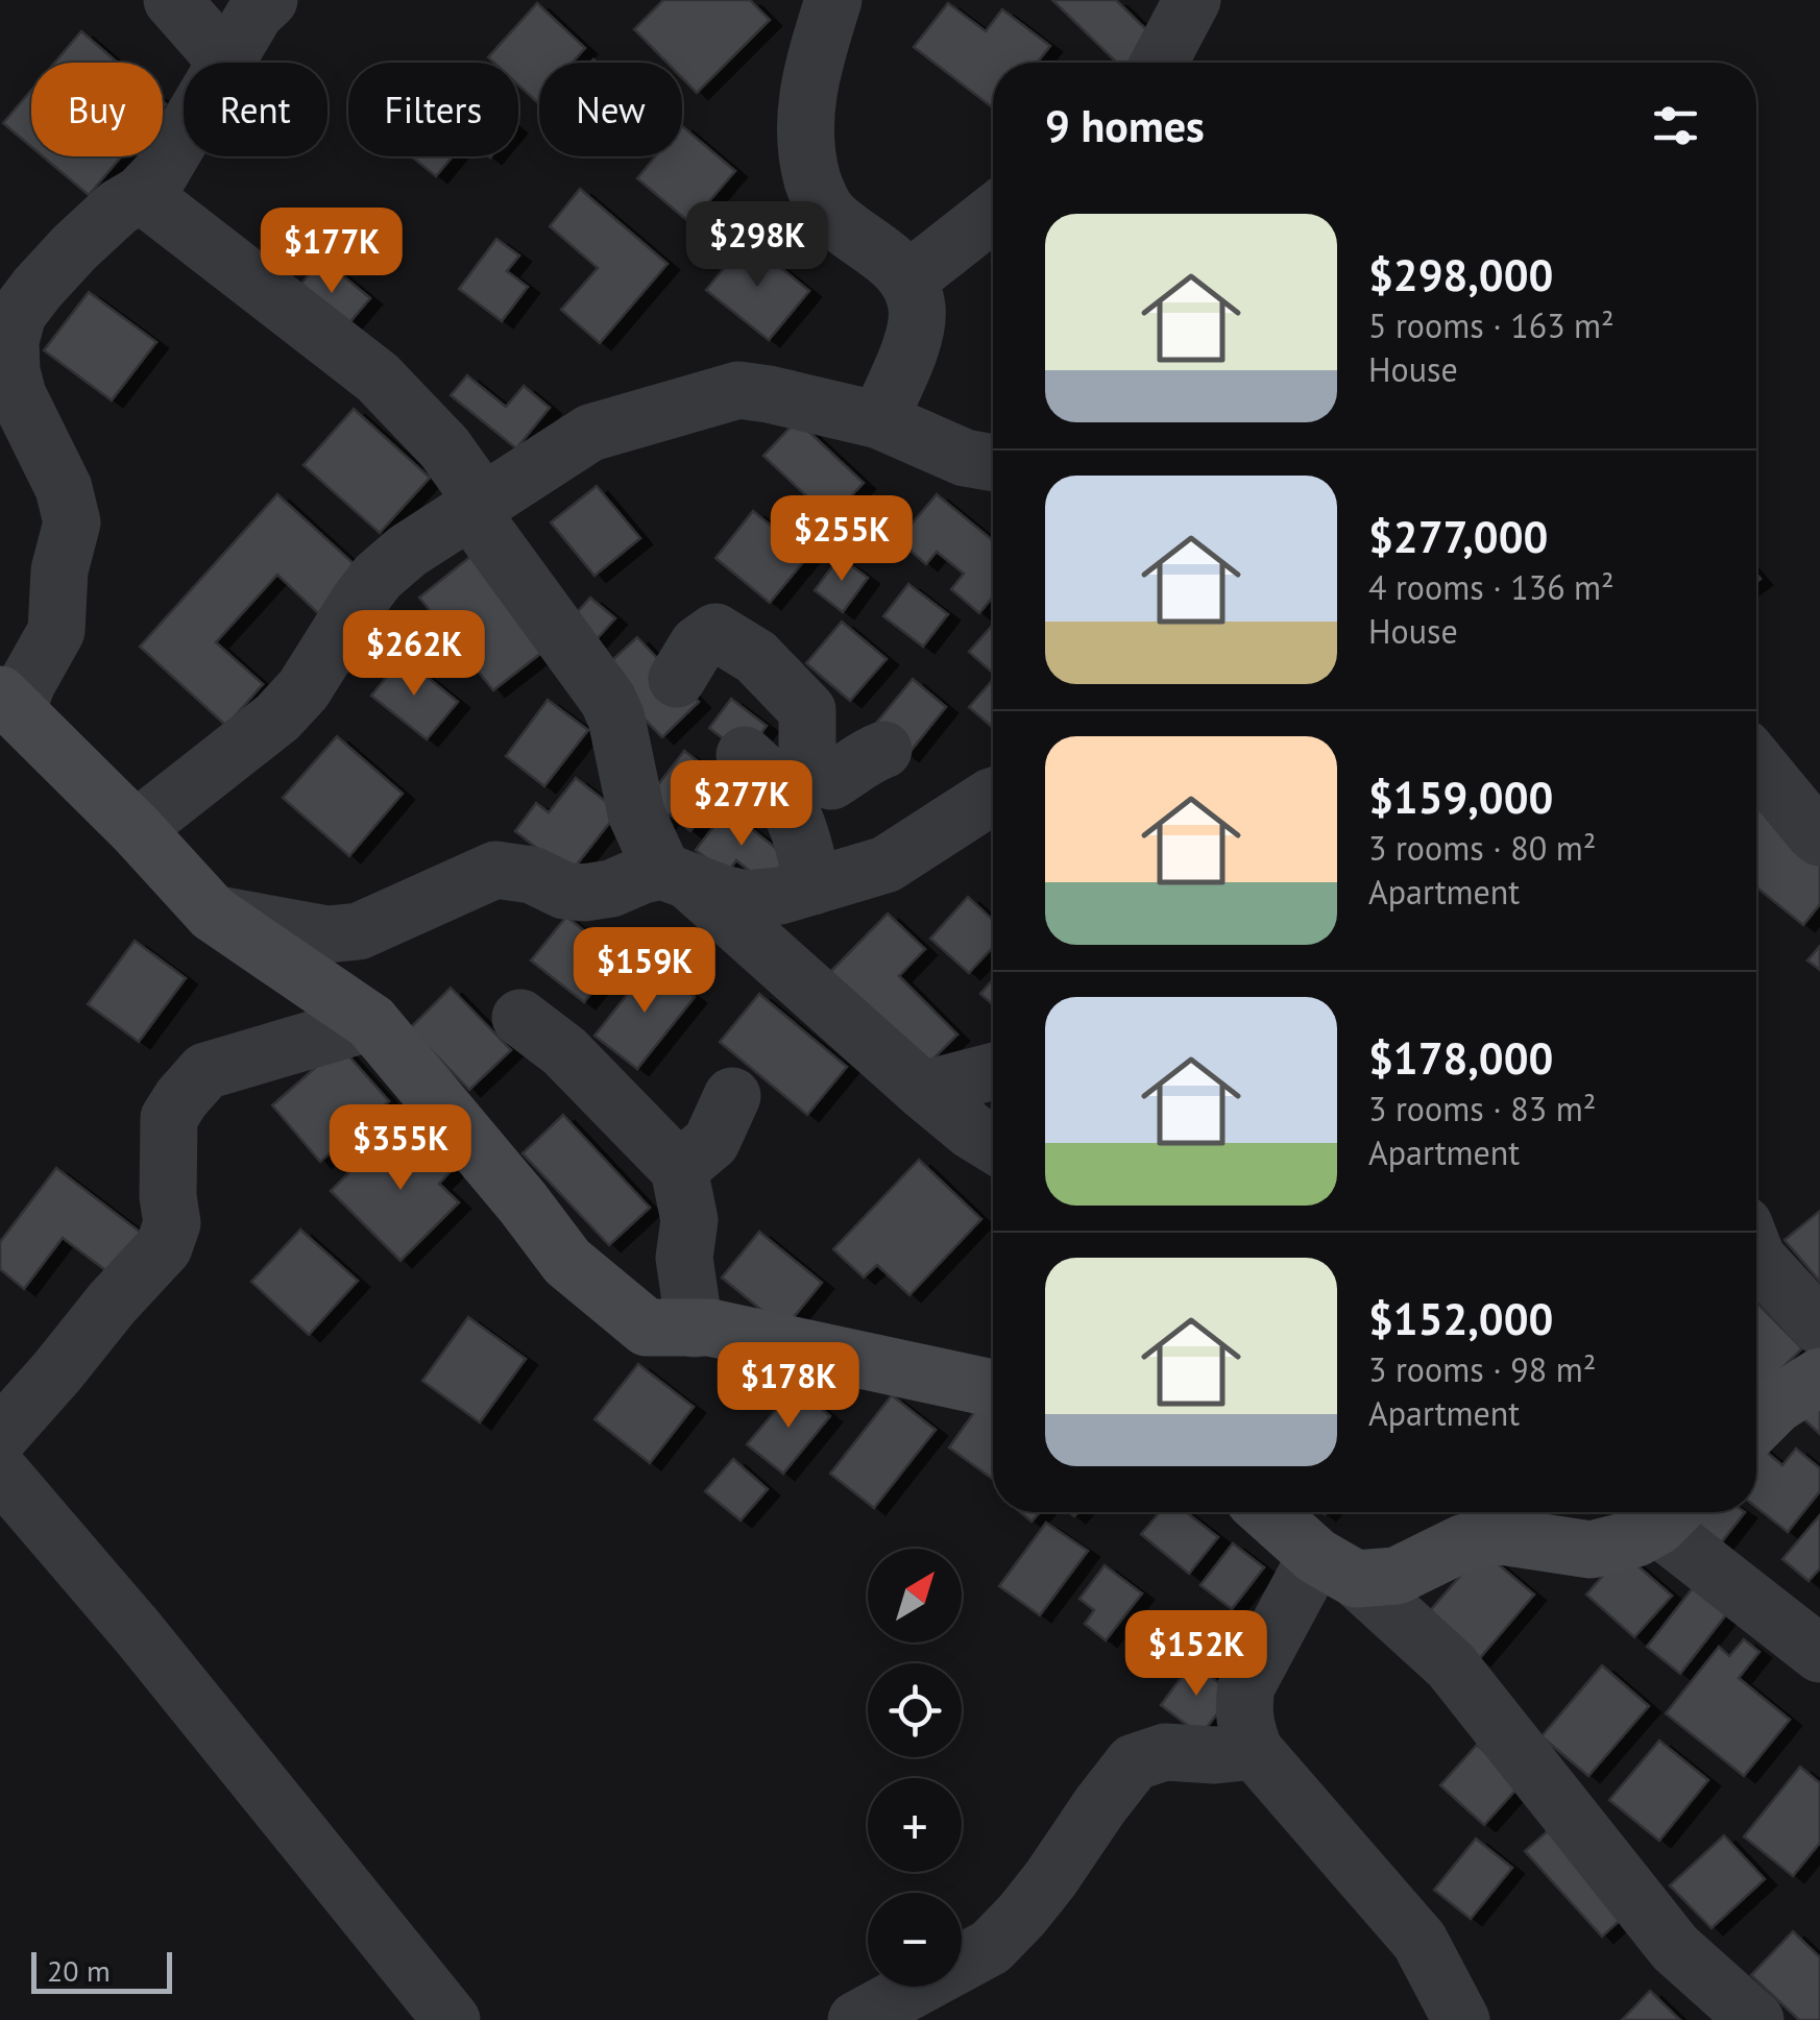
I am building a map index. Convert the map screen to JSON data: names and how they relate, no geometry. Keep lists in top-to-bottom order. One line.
{"scale_bar":"20 m","north":"top right","page":{"chip":["Buy","Rent","Filters","New"],"heading":"9 homes","list":[{"name":"$298,000","note":"5 rooms · 163 m² · House"},{"name":"$277,000","note":"4 rooms · 136 m² · House"},{"name":"$159,000","note":"3 rooms · 80 m² · Apartment"},{"name":"$178,000","note":"3 rooms · 83 m² · Apartment"},{"name":"$152,000","note":"3 rooms · 98 m² · Apartment"}],"price":["$298K","$177K","$255K","$262K","$277K","$159K","$355K","$178K","$152K"],"map_buttons":["+","−"],"scale":"20 m"}}
